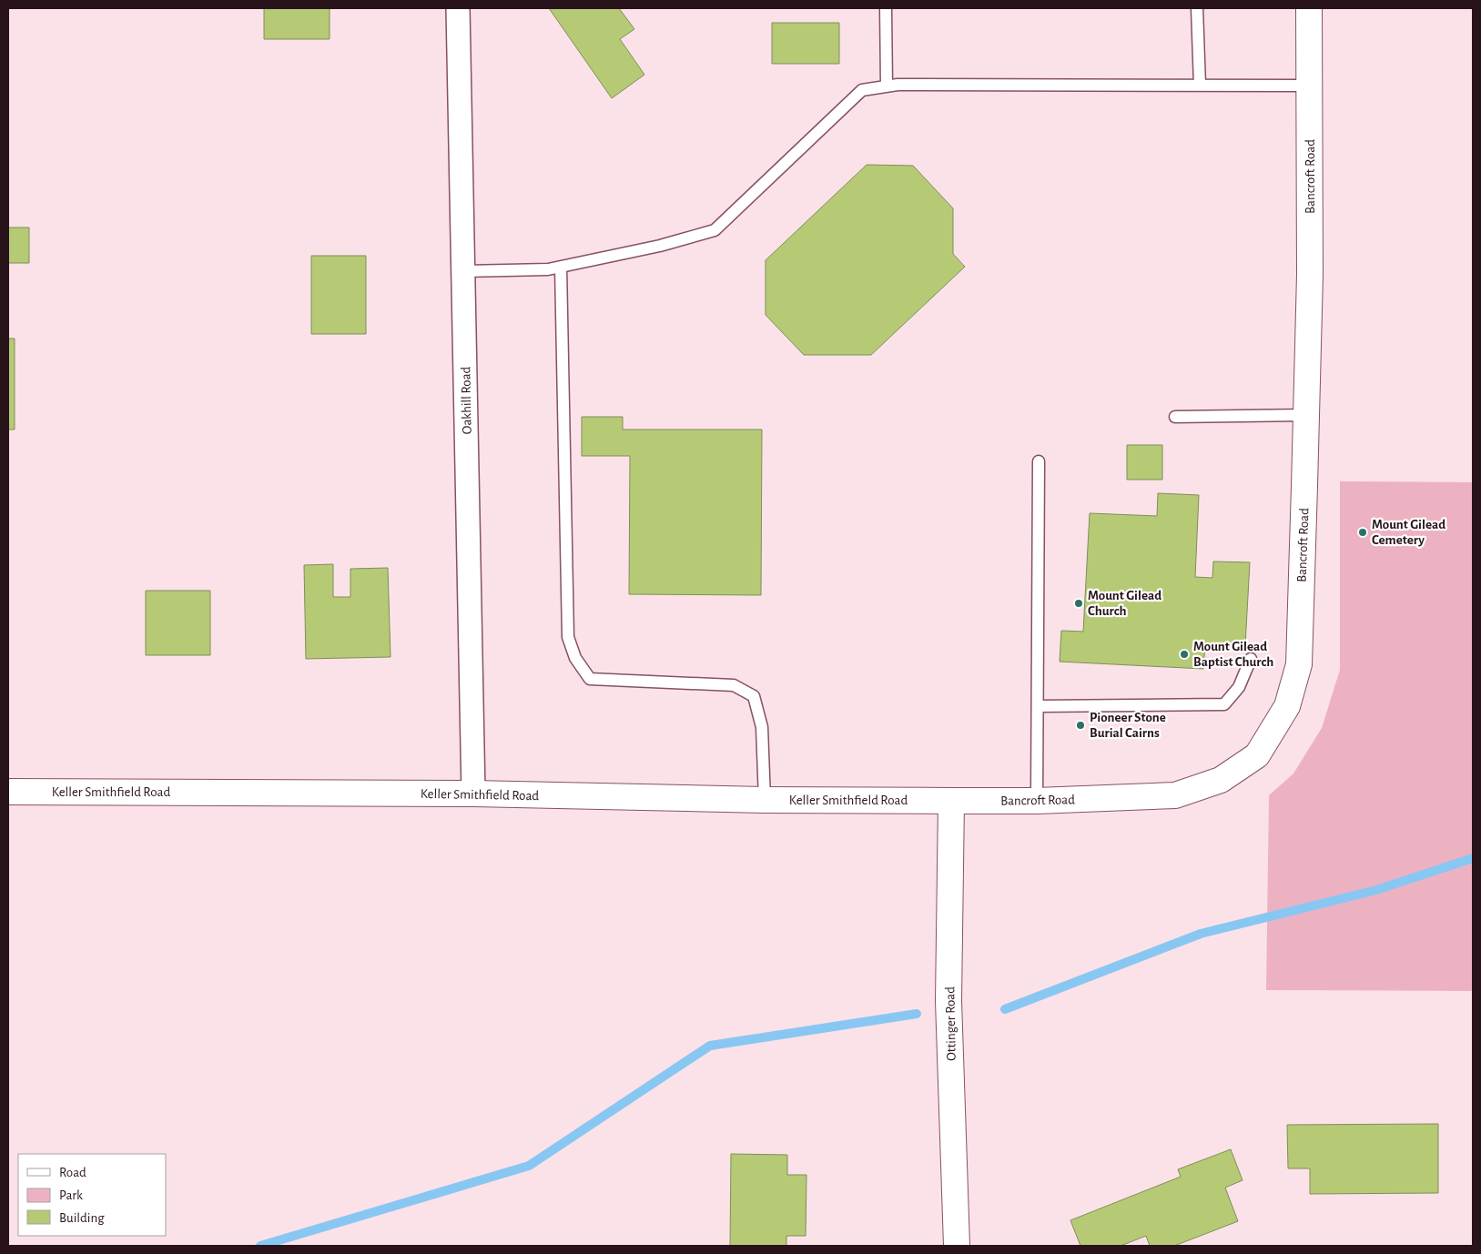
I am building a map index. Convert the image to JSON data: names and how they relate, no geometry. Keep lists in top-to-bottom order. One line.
{"streets":{"street":["Bancroft Road","Oakhill Road","Keller Smithfield Road","Ottinger Road"]},"crossings":[["Bancroft Road","Keller Smithfield Road"],["Bancroft Road","Ottinger Road"],["Oakhill Road","Keller Smithfield Road"],["Keller Smithfield Road","Ottinger Road"]],"places":["Mount Gilead Cemetery","Mount Gilead Church","Mount Gilead Baptist Church","Pioneer Stone Burial Cairns"],"legend":["Road","Park","Building"]}
